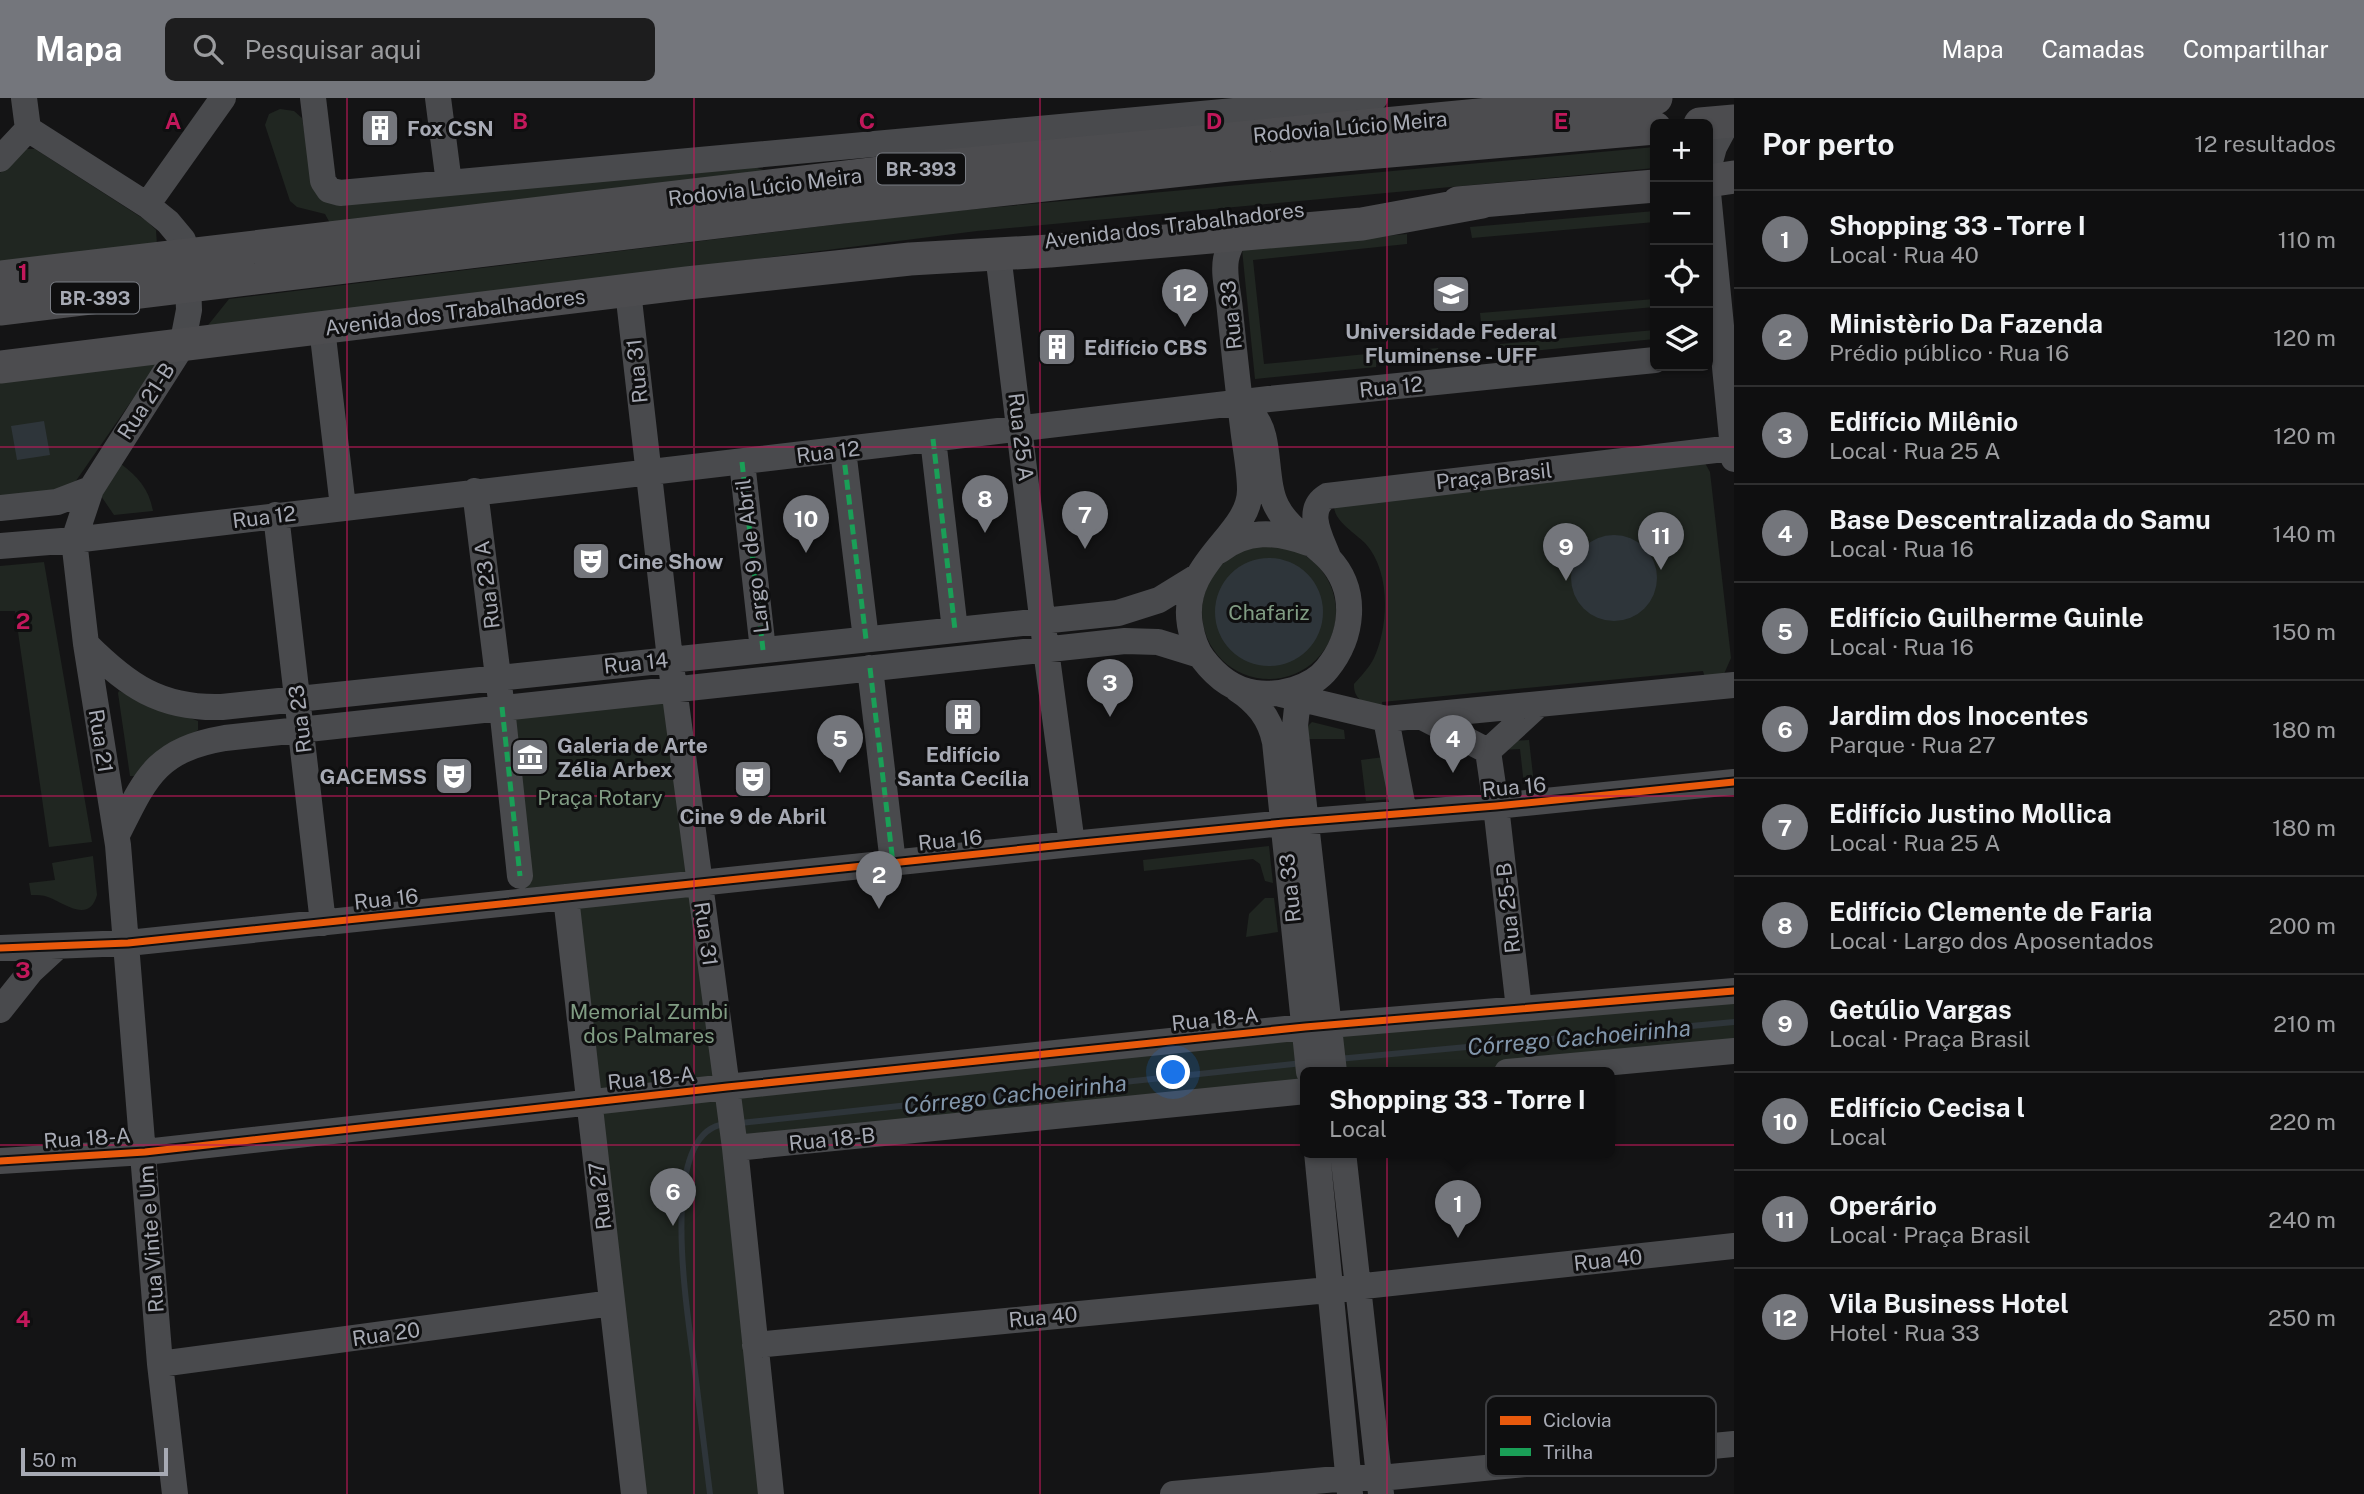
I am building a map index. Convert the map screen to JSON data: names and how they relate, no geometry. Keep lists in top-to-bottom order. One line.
{"streets":{"main road":["Rodovia Lúcio Meira","BR-393","Avenida dos Trabalhadores"],"street":["Rua 33","Rua 31","Rua 12","Rua 21-B","Rua 25 A","Praça Brasil","Largo 9 de Abril","Rua 23 A","Rua 14","Rua 23","Rua 21","Rua 16","Rua 25-B","Rua 18-A","Rua 18-B","Rua 27","Rua Vinte e Um","Rua 40","Rua 20"]},"crossings":[["Rodovia Lúcio Meira","Rua 21-B"],["Avenida dos Trabalhadores","Rua 33"],["Avenida dos Trabalhadores","Rua 31"],["Avenida dos Trabalhadores","Rua 21-B"],["Avenida dos Trabalhadores","Rua 25 A"],["Rua 33","Rua 12"],["Rua 33","Praça Brasil"],["Rua 33","Rua 14"],["Rua 33","Rua 16"],["Rua 33","Rua 18-A"],["Rua 31","Rua 12"],["Rua 31","Rua 14"],["Rua 31","Rua 16"],["Rua 31","Rua 18-A"],["Rua 31","Rua 18-B"],["Rua 31","Rua 40"],["Rua 12","Rua 21-B"],["Rua 12","Rua 25 A"],["Rua 12","Largo 9 de Abril"],["Rua 12","Rua 23 A"],["Rua 12","Rua 23"],["Rua 12","Rua 21"],["Rua 21-B","Rua 21"],["Rua 25 A","Rua 14"],["Praça Brasil","Rua 14"],["Largo 9 de Abril","Rua 14"],["Rua 23 A","Rua 14"],["Rua 14","Rua 23"],["Rua 14","Rua 21"],["Rua 23","Rua 16"],["Rua 21","Rua 16"],["Rua 21","Rua Vinte e Um"],["Rua 16","Rua 25-B"],["Rua 16","Rua 27"],["Rua 16","Rua Vinte e Um"],["Rua 25-B","Rua 18-A"],["Rua 18-A","Rua 27"],["Rua 18-A","Rua Vinte e Um"],["Rua 27","Rua 20"],["Rua Vinte e Um","Rua 20"]],"water":["Córrego Cachoeirinha"],"parks":["Chafariz","Praça Rotary","Memorial Zumbi dos Palmares"],"places":{"building":["Fox CSN","Edifício CBS","Edifício Santa Cecília"],"school or university":["Universidade Federal Fluminense - UFF"],"theatre":["Cine Show","GACEMSS","Cine 9 de Abril"],"museum":["Galeria de Arte Zélia Arbex"]},"legend":["Ciclovia","Trilha"],"scale_bar":"50 m","page":{"header":"Mapa","search":"Pesquisar aqui","nav":["Mapa","Camadas","Compartilhar"],"heading":["Por perto","12 resultados"],"map_buttons":["+","−"],"list":[{"mark":"1","name":"Shopping 33 - Torre I","note":"Local · Rua 40","value":"110 m"},{"mark":"2","name":"Ministèrio Da Fazenda","note":"Prédio público · Rua 16","value":"120 m"},{"mark":"3","name":"Edifício Milênio","note":"Local · Rua 25 A","value":"120 m"},{"mark":"4","name":"Base Descentralizada do Samu","note":"Local · Rua 16","value":"140 m"},{"mark":"5","name":"Edifício Guilherme Guinle","note":"Local · Rua 16","value":"150 m"},{"mark":"6","name":"Jardim dos Inocentes","note":"Parque · Rua 27","value":"180 m"},{"mark":"7","name":"Edifício Justino Mollica","note":"Local · Rua 25 A","value":"180 m"},{"mark":"8","name":"Edifício Clemente de Faria","note":"Local · Largo dos Aposentados","value":"200 m"},{"mark":"9","name":"Getúlio Vargas","note":"Local · Praça Brasil","value":"210 m"},{"mark":"10","name":"Edifício Cecisa l","note":"Local","value":"220 m"},{"mark":"11","name":"Operário","note":"Local · Praça Brasil","value":"240 m"},{"mark":"12","name":"Vila Business Hotel","note":"Hotel · Rua 33","value":"250 m"}],"pins":["12","8","7","10","11","9","3","4","5","2","6","1"],"popup":["Shopping 33 - Torre I","Local"],"scale":"50 m"},"grid":{"columns":["A","B","C","D","E"],"rows":["1","2","3","4"]}}
